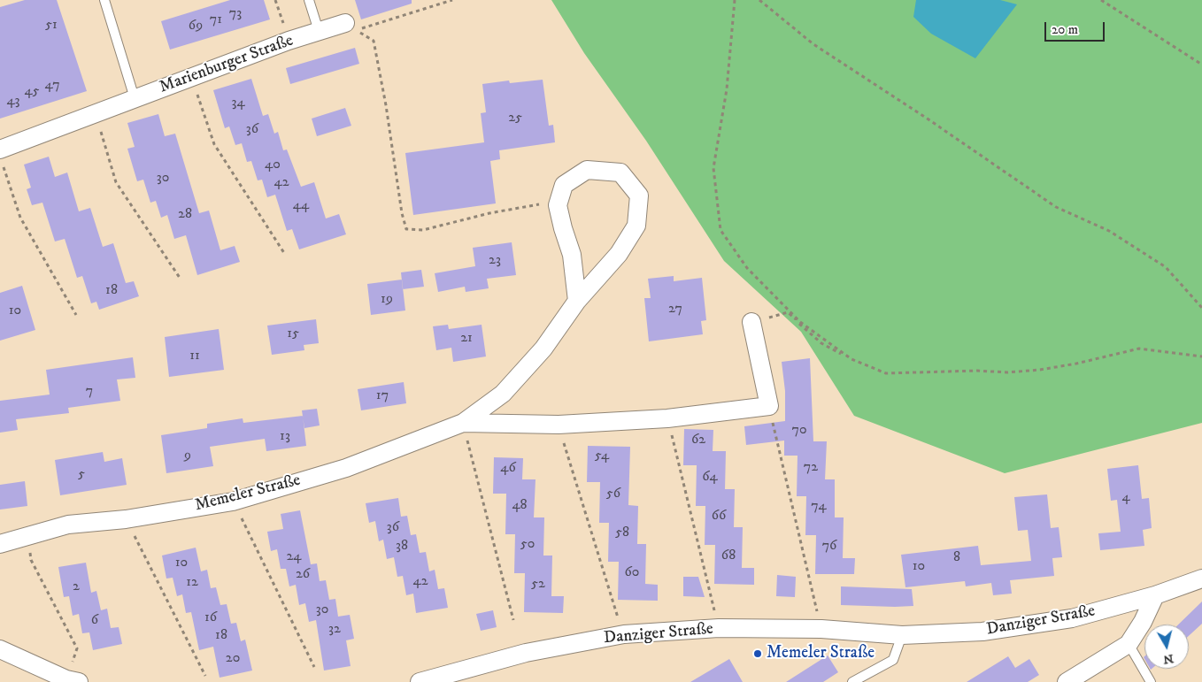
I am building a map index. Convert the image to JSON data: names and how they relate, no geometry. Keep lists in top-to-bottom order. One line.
{"streets":{"street":["Marienburger Straße","Memeler Straße","Danziger Straße"]},"places":["Memeler Straße"],"house_numbers":["73","71","51","69","47","45","43","34","25","36","40","30","42","44","28","23","18","19","27","10","15","21","11","7","17","70","13","62","9","54","72","46","5","64","56","4","48","74","66","36","58","50","38","76","68","24","8","10","10","60","26","42","12","52","2","30","16","6","32","18","20"],"scale_bar":"20 m","north":"bottom"}
